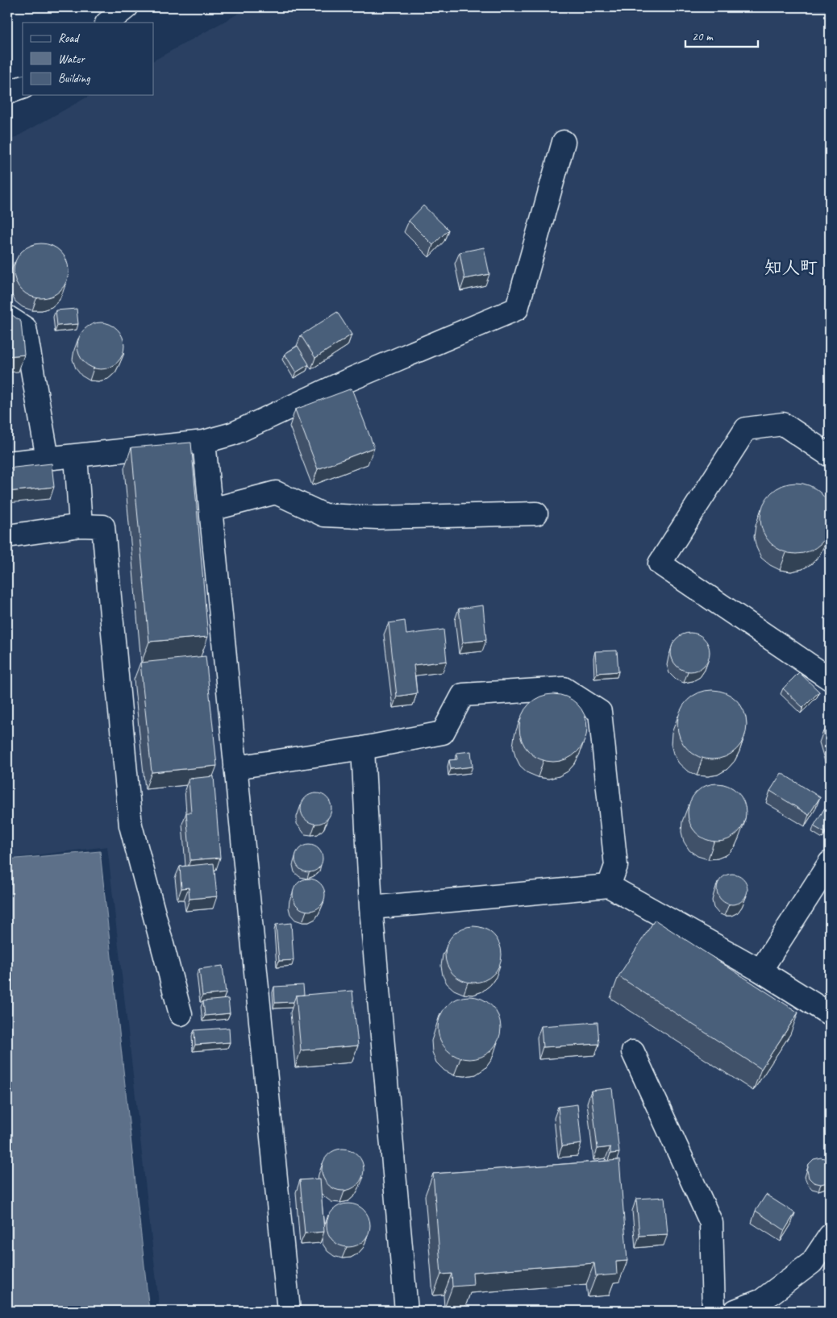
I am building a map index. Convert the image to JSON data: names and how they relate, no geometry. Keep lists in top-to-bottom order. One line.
{"districts":["知人町"],"legend":["Road","Water","Building"],"scale_bar":"20 m"}
